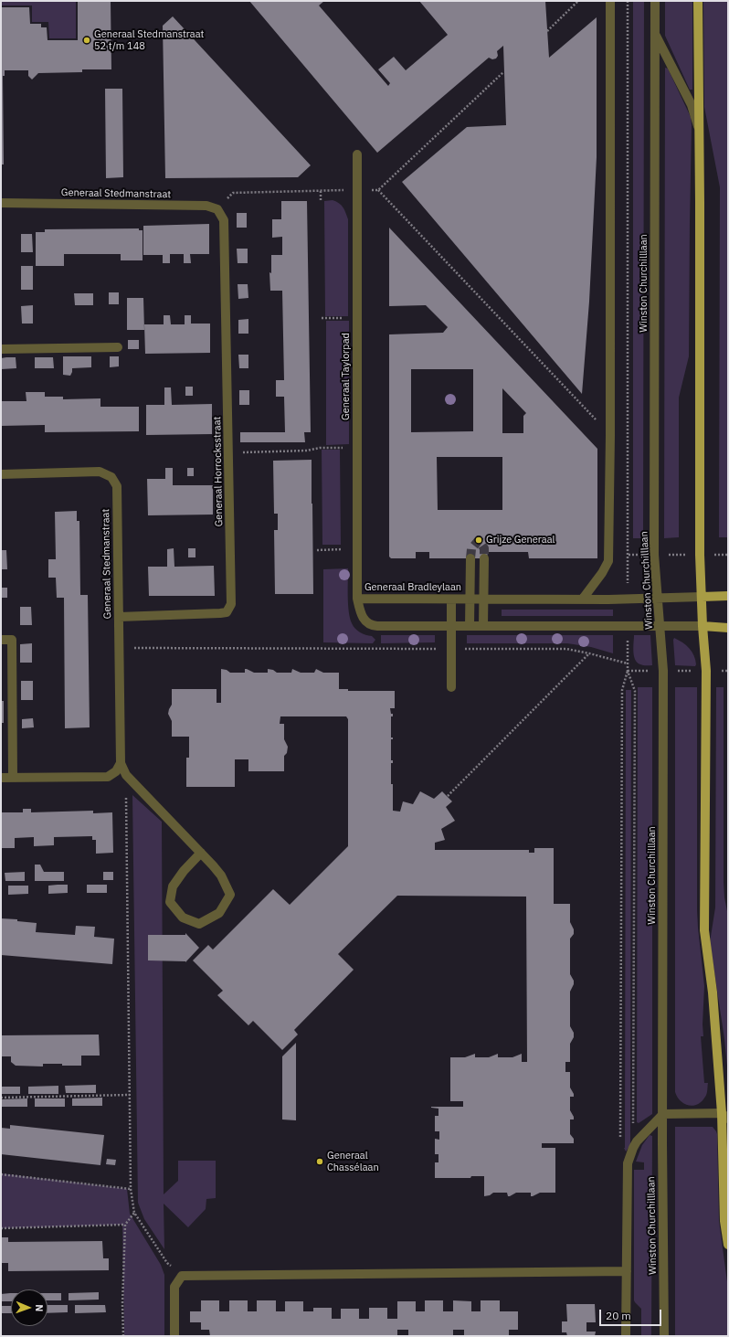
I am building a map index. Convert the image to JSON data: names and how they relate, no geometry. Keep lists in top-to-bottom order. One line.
{"streets":{"street":["Generaal Stedmanstraat","Winston Churchilllaan","Generaal Taylorpad","Generaal Horrocksstraat","Generaal Bradleylaan"]},"crossings":[["Generaal Stedmanstraat","Generaal Horrocksstraat"],["Winston Churchilllaan","Generaal Bradleylaan"],["Generaal Taylorpad","Generaal Bradleylaan"]],"places":["Generaal Stedmanstraat 52 t/m 148","Grijze Generaal","Generaal Chassélaan"],"scale_bar":"20 m","north":"right"}
